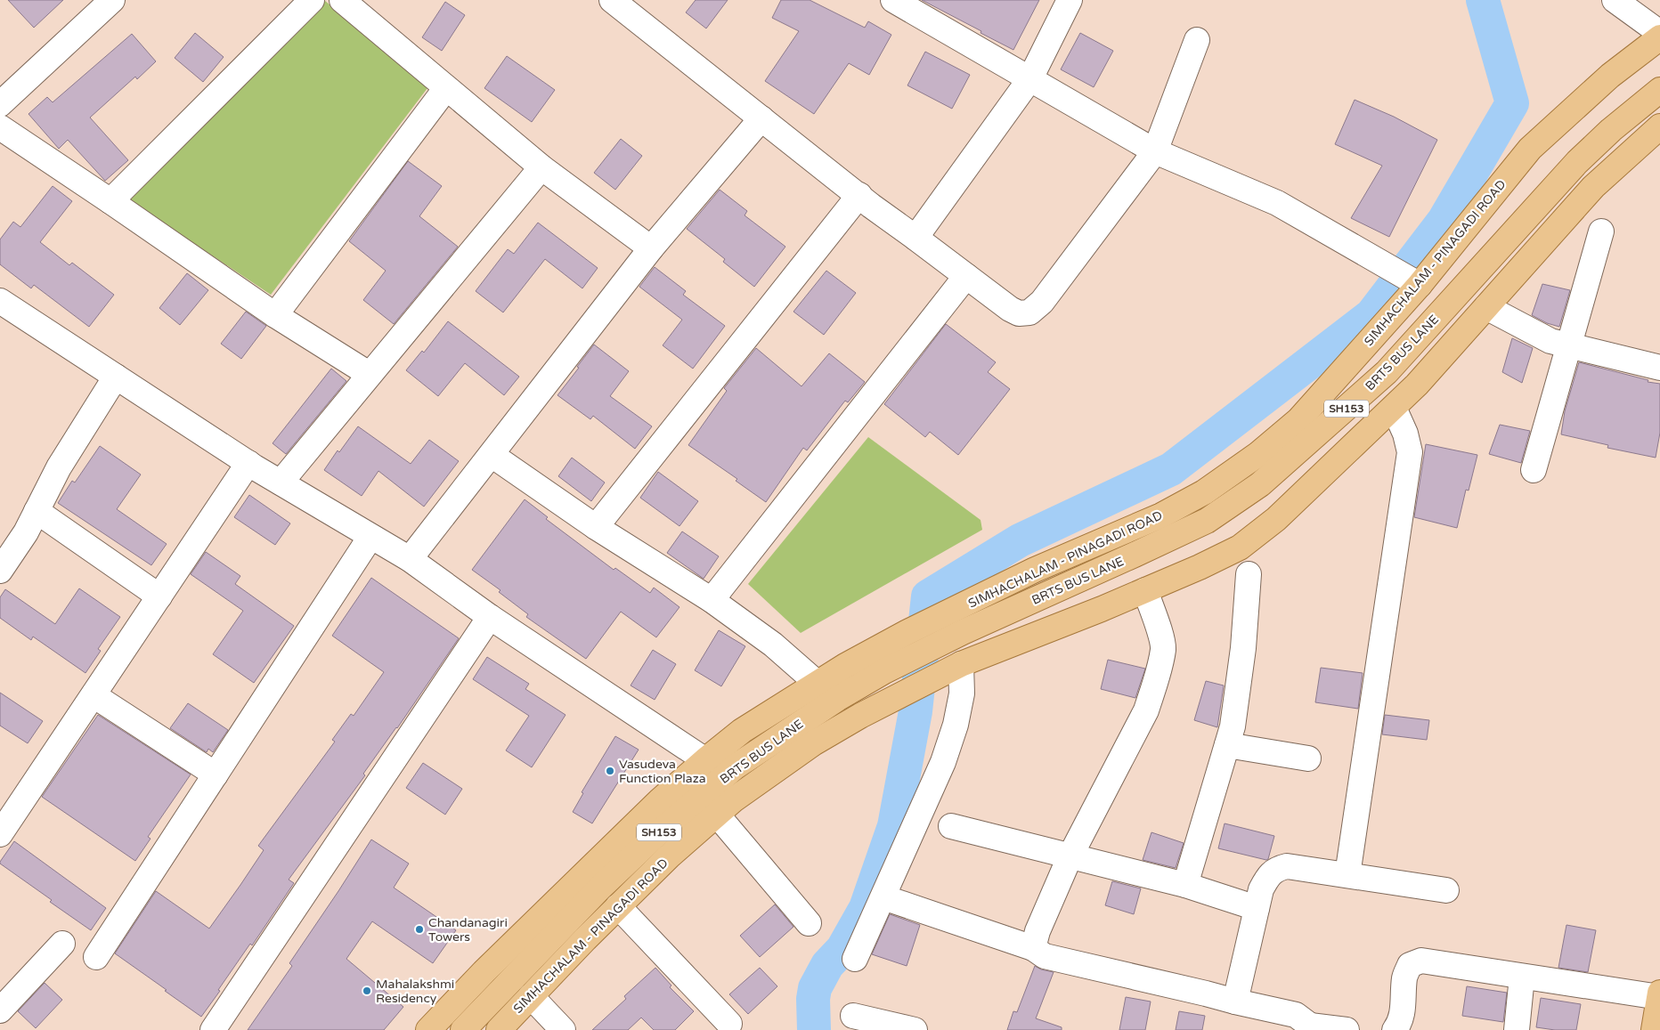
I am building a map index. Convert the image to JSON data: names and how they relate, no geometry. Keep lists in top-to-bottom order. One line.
{"streets":{"main road":["SIMHACHALAM - PINAGADI ROAD","BRTS BUS LANE","SH153"]},"places":["Vasudeva Function Plaza","Chandanagiri Towers","Mahalakshmi Residency"]}
